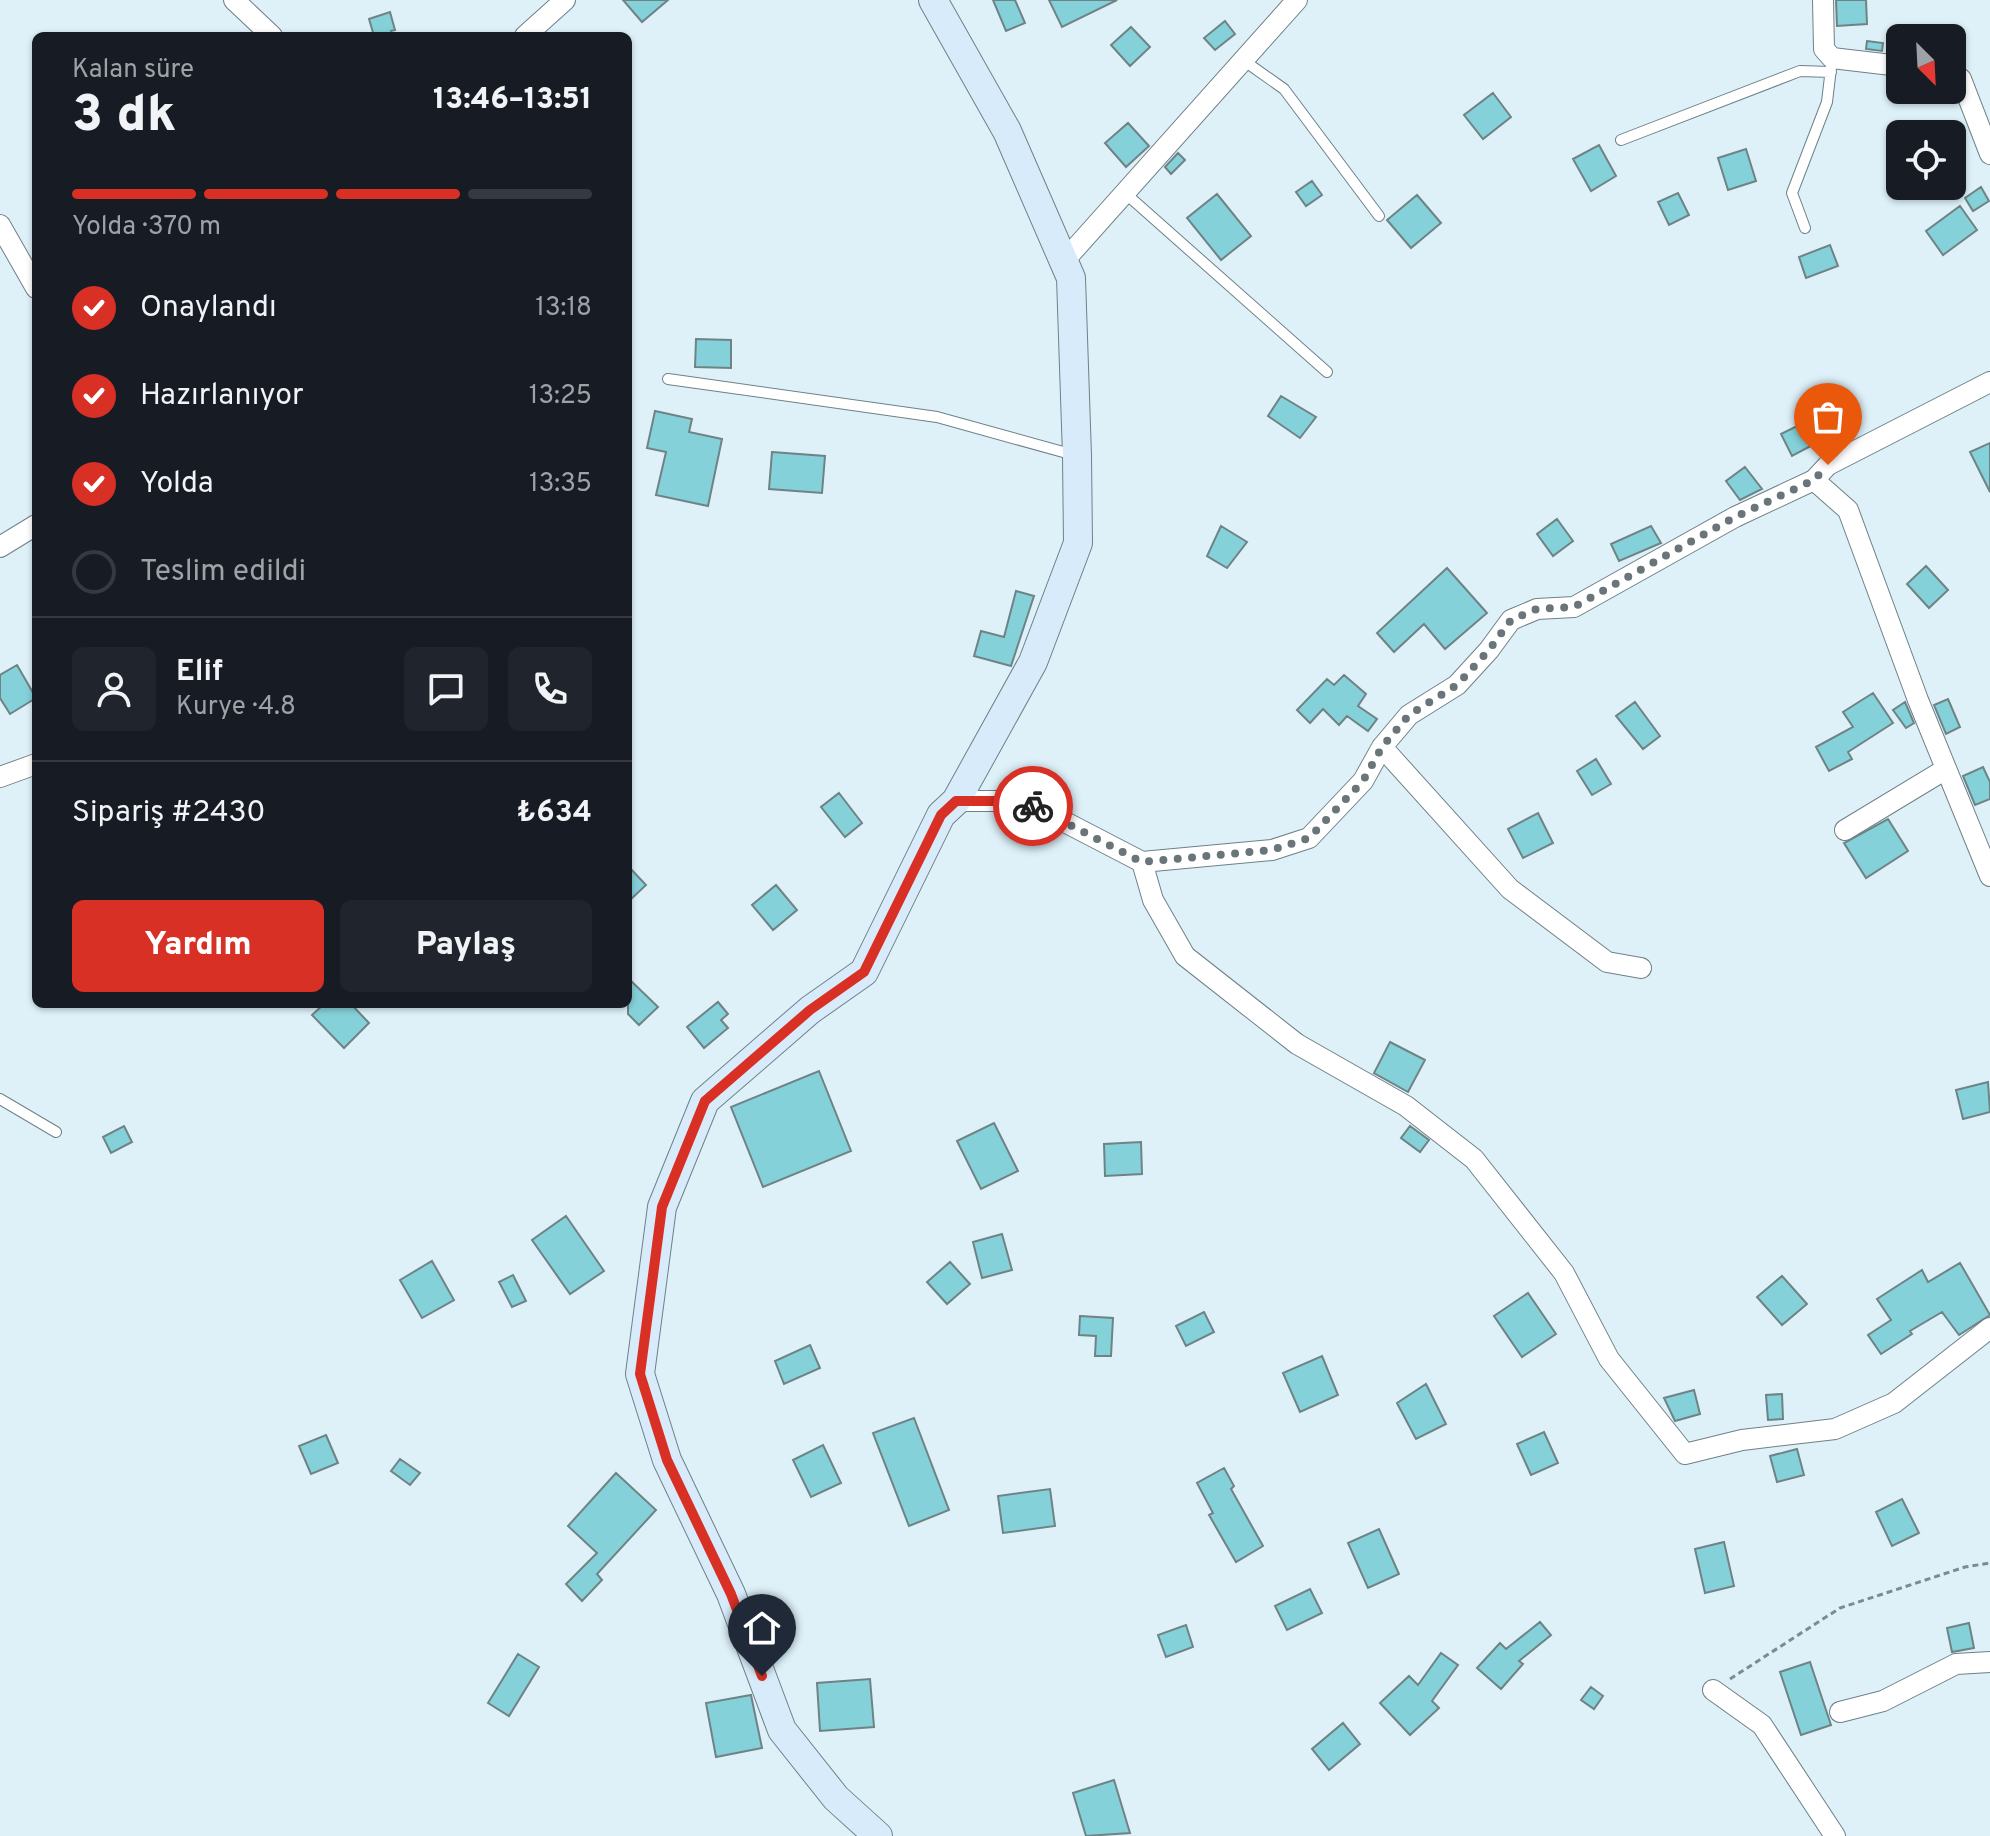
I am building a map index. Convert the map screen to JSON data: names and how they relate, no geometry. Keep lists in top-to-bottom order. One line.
{"north":"bottom right","page":{"heading":["3 dk","Kalan süre","13:46–13:51"],"panel":["Elif","Kurye · 4.8","Sipariş #2430","₺634"],"bar":"Yolda · 370 m","list":[["Onaylandı","13:18"],["Hazırlanıyor","13:25"],["Yolda","13:35"],"Teslim edildi"],"buttons":["Yardım","Paylaş"]}}
